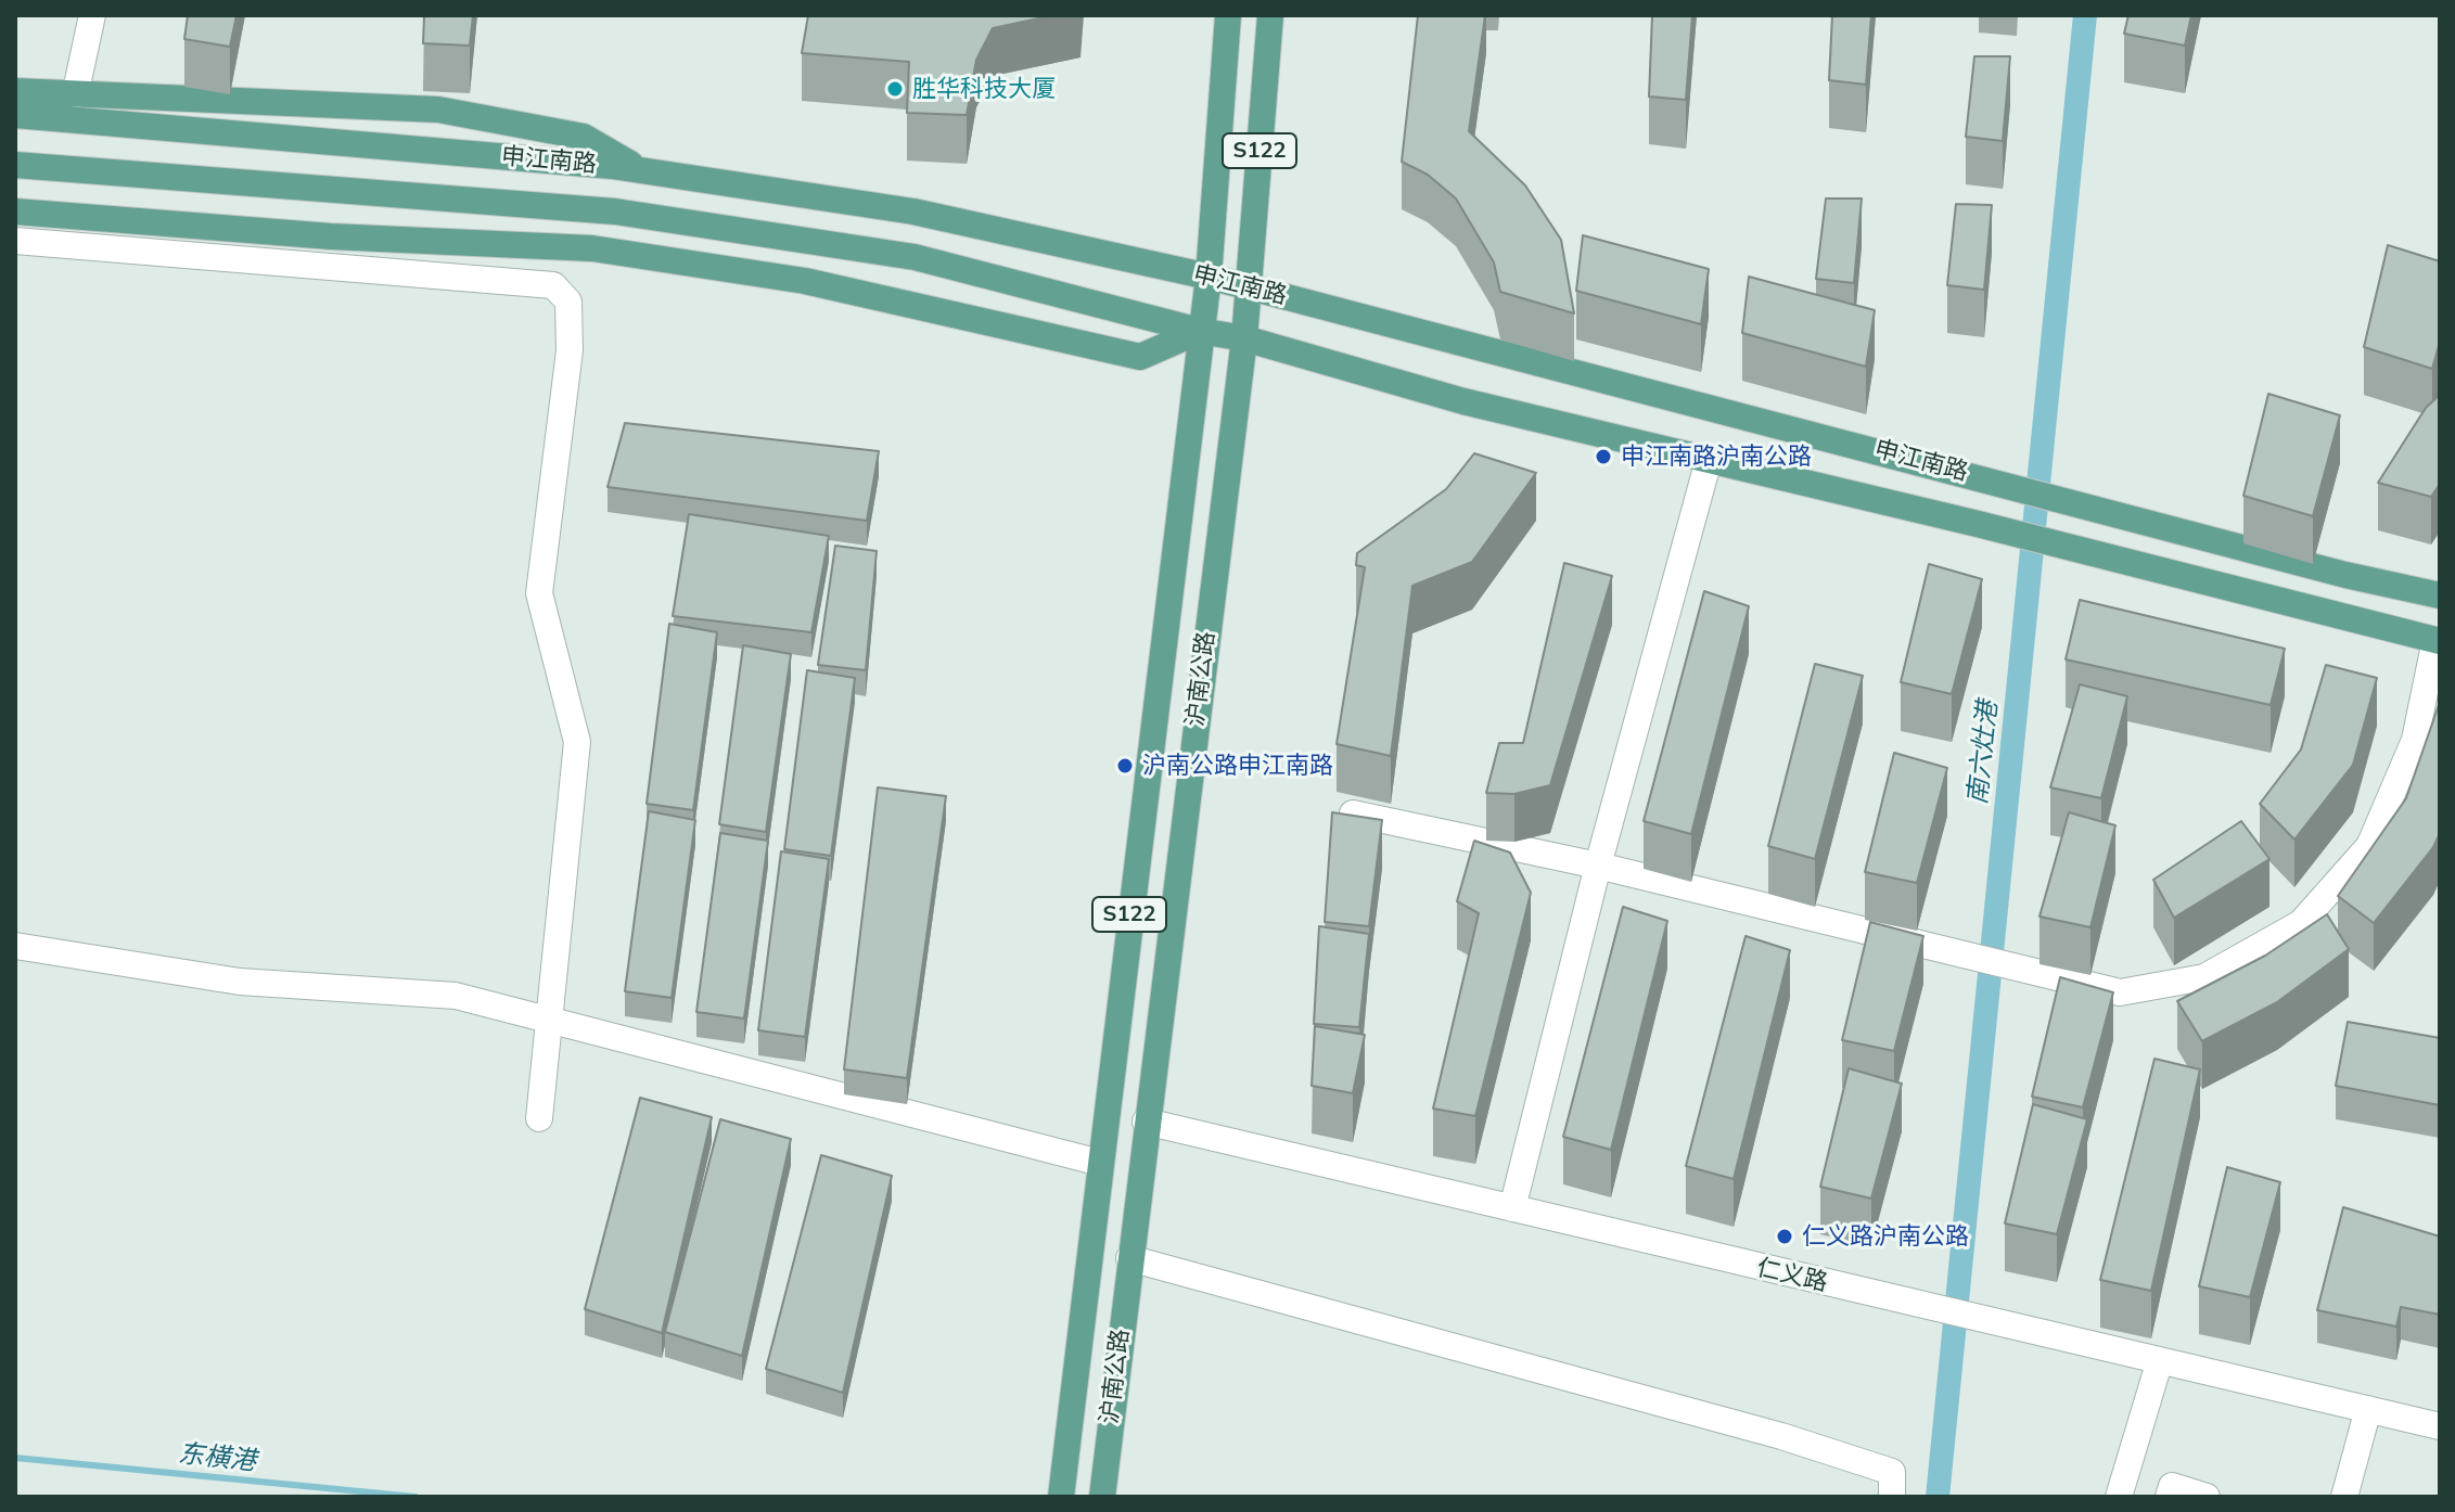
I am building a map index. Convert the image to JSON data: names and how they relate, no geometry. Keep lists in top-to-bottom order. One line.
{"streets":{"main road":["S122","申江南路","沪南公路"],"street":["仁义路"]},"crossings":[["申江南路","沪南公路"],["沪南公路","仁义路"]],"water":["南六灶港","东横港"],"places":["胜华科技大厦","申江南路沪南公路","沪南公路申江南路","仁义路沪南公路"]}
